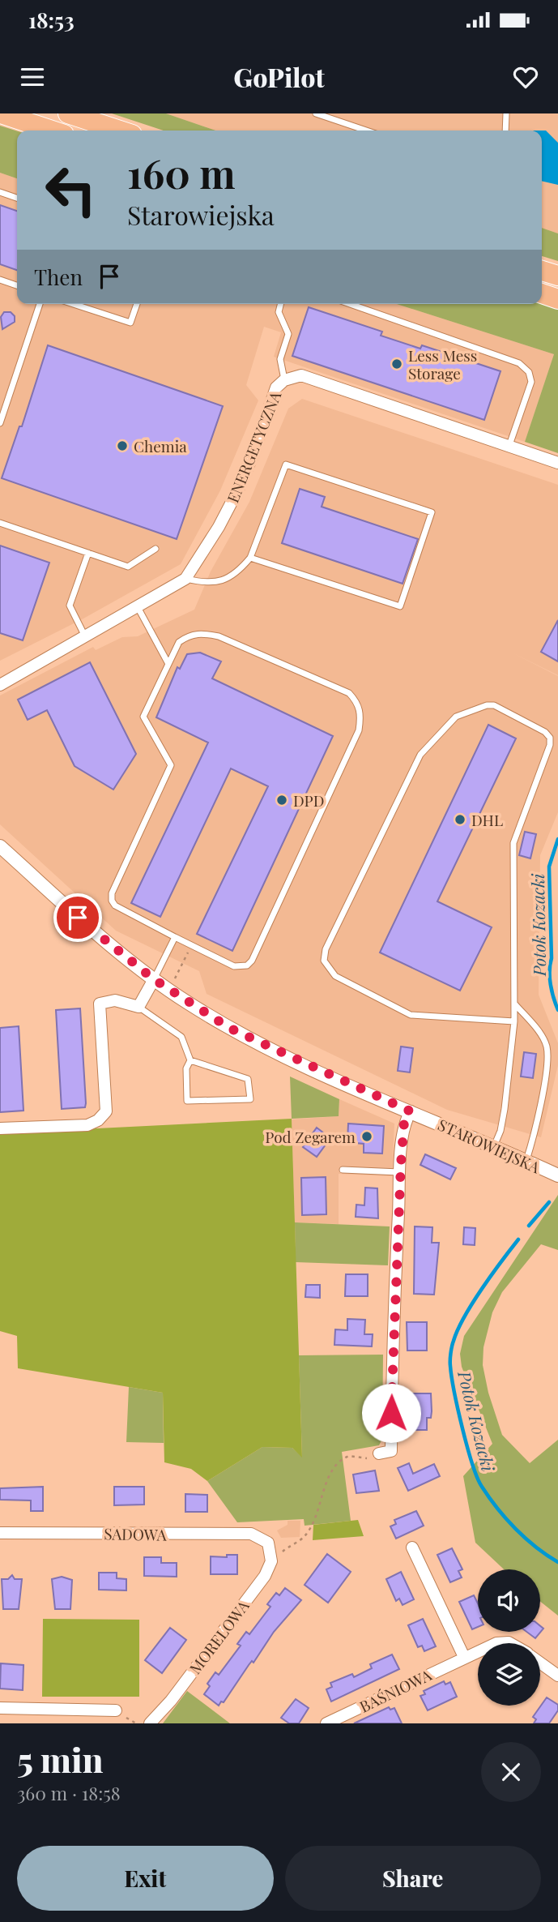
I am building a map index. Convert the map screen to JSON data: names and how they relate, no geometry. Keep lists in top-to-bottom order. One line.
{"streets":{"street":["ENERGETYCZNA","STAROWIEJSKA","SADOWA","MORELOWA","BAŚNIOWA"]},"crossings":[["SADOWA","MORELOWA"]],"water":["Potok Kozacki"],"places":["Less Mess Storage","Chemia","DPD","DHL","Pod Zegarem"],"page":{"status":"18:53","header":"GoPilot","turn":["160 m","Starowiejska"],"then":"Then","heading":["5 min","360 m · 18:58"],"buttons":["Exit","Share"]}}
